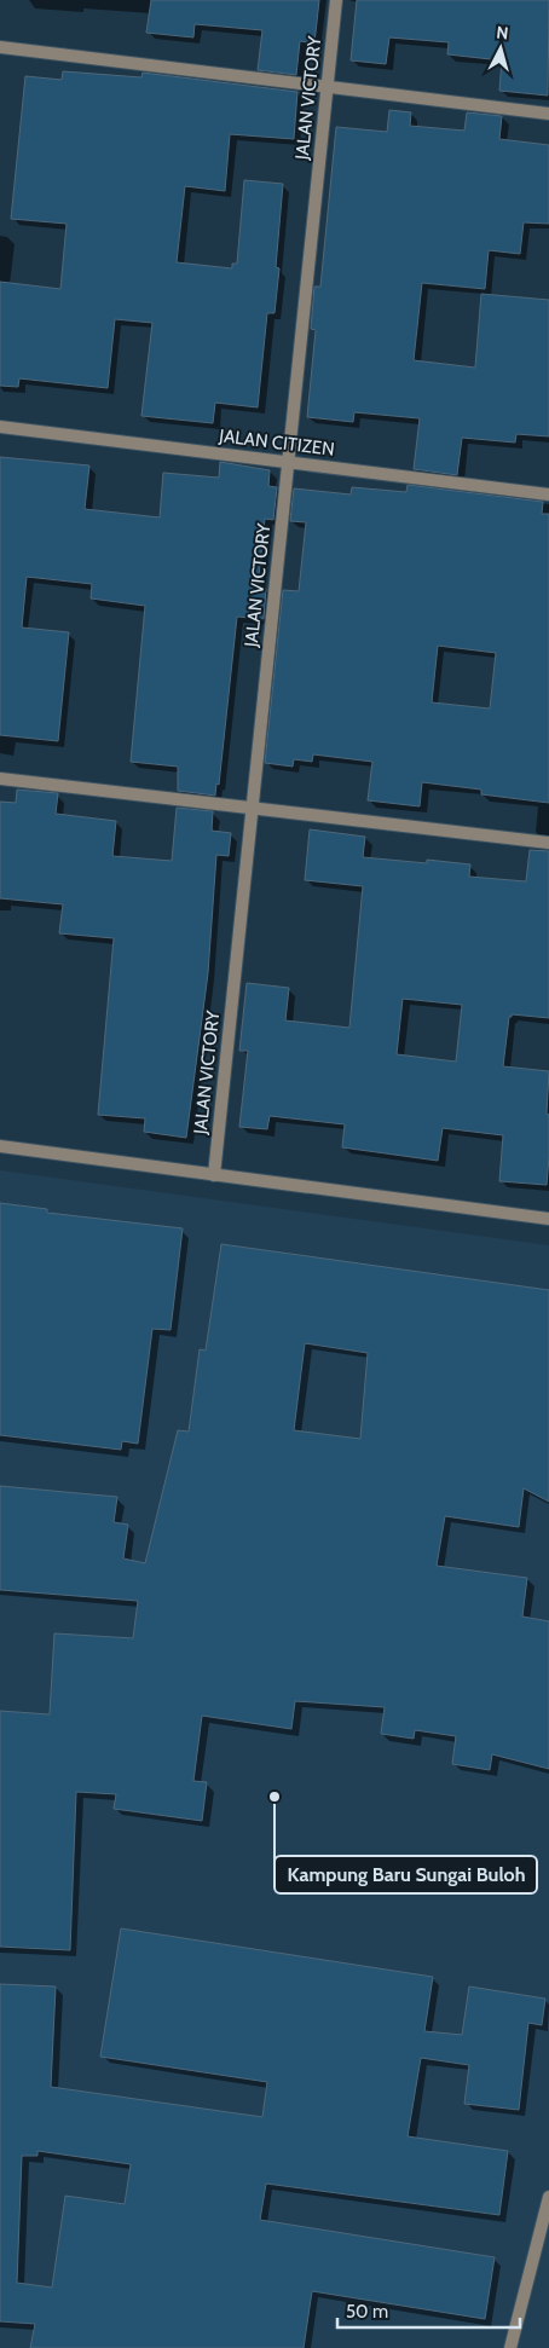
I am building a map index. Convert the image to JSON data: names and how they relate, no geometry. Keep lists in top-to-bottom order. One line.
{"streets":{"street":["JALAN VICTORY","JALAN CITIZEN"]},"crossings":[["JALAN VICTORY","JALAN CITIZEN"]],"places":["Kampung Baru Sungai Buloh"],"scale_bar":"50 m","north":"top"}
